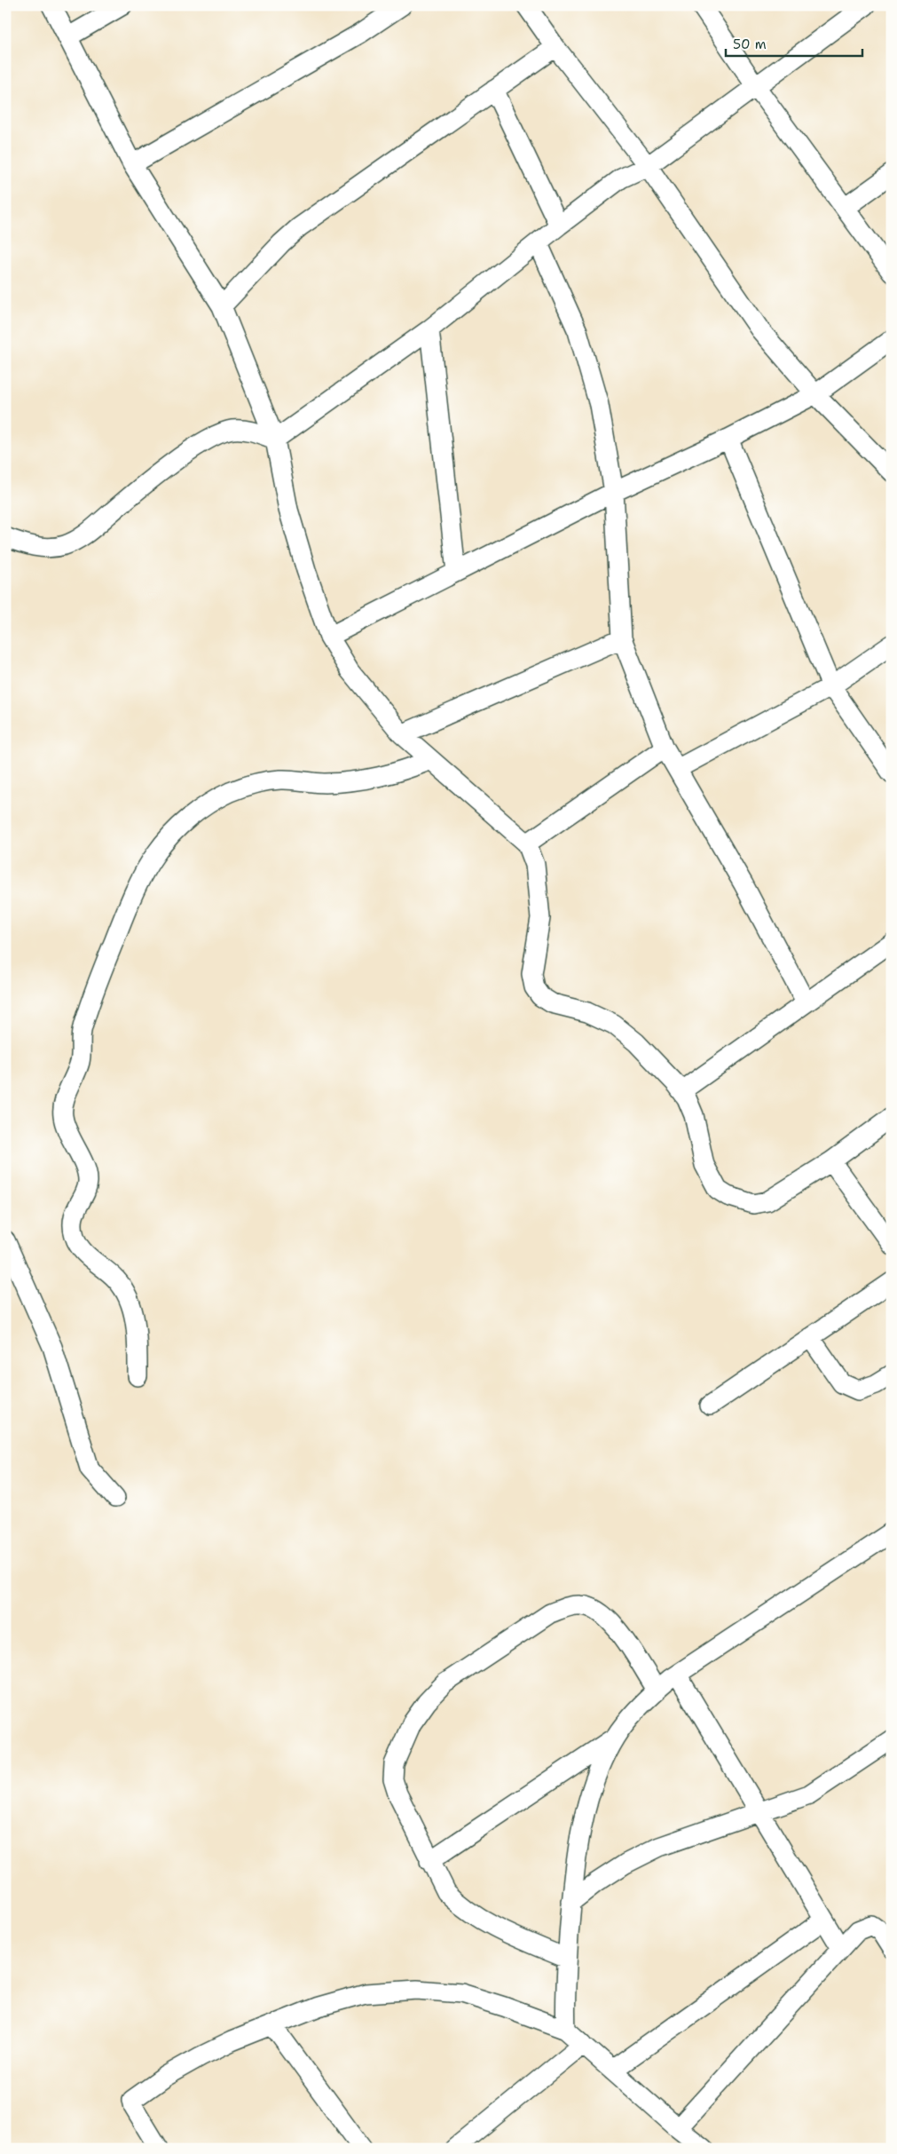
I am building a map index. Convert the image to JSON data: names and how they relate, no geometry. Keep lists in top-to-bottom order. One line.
{"scale_bar":"50 m"}
